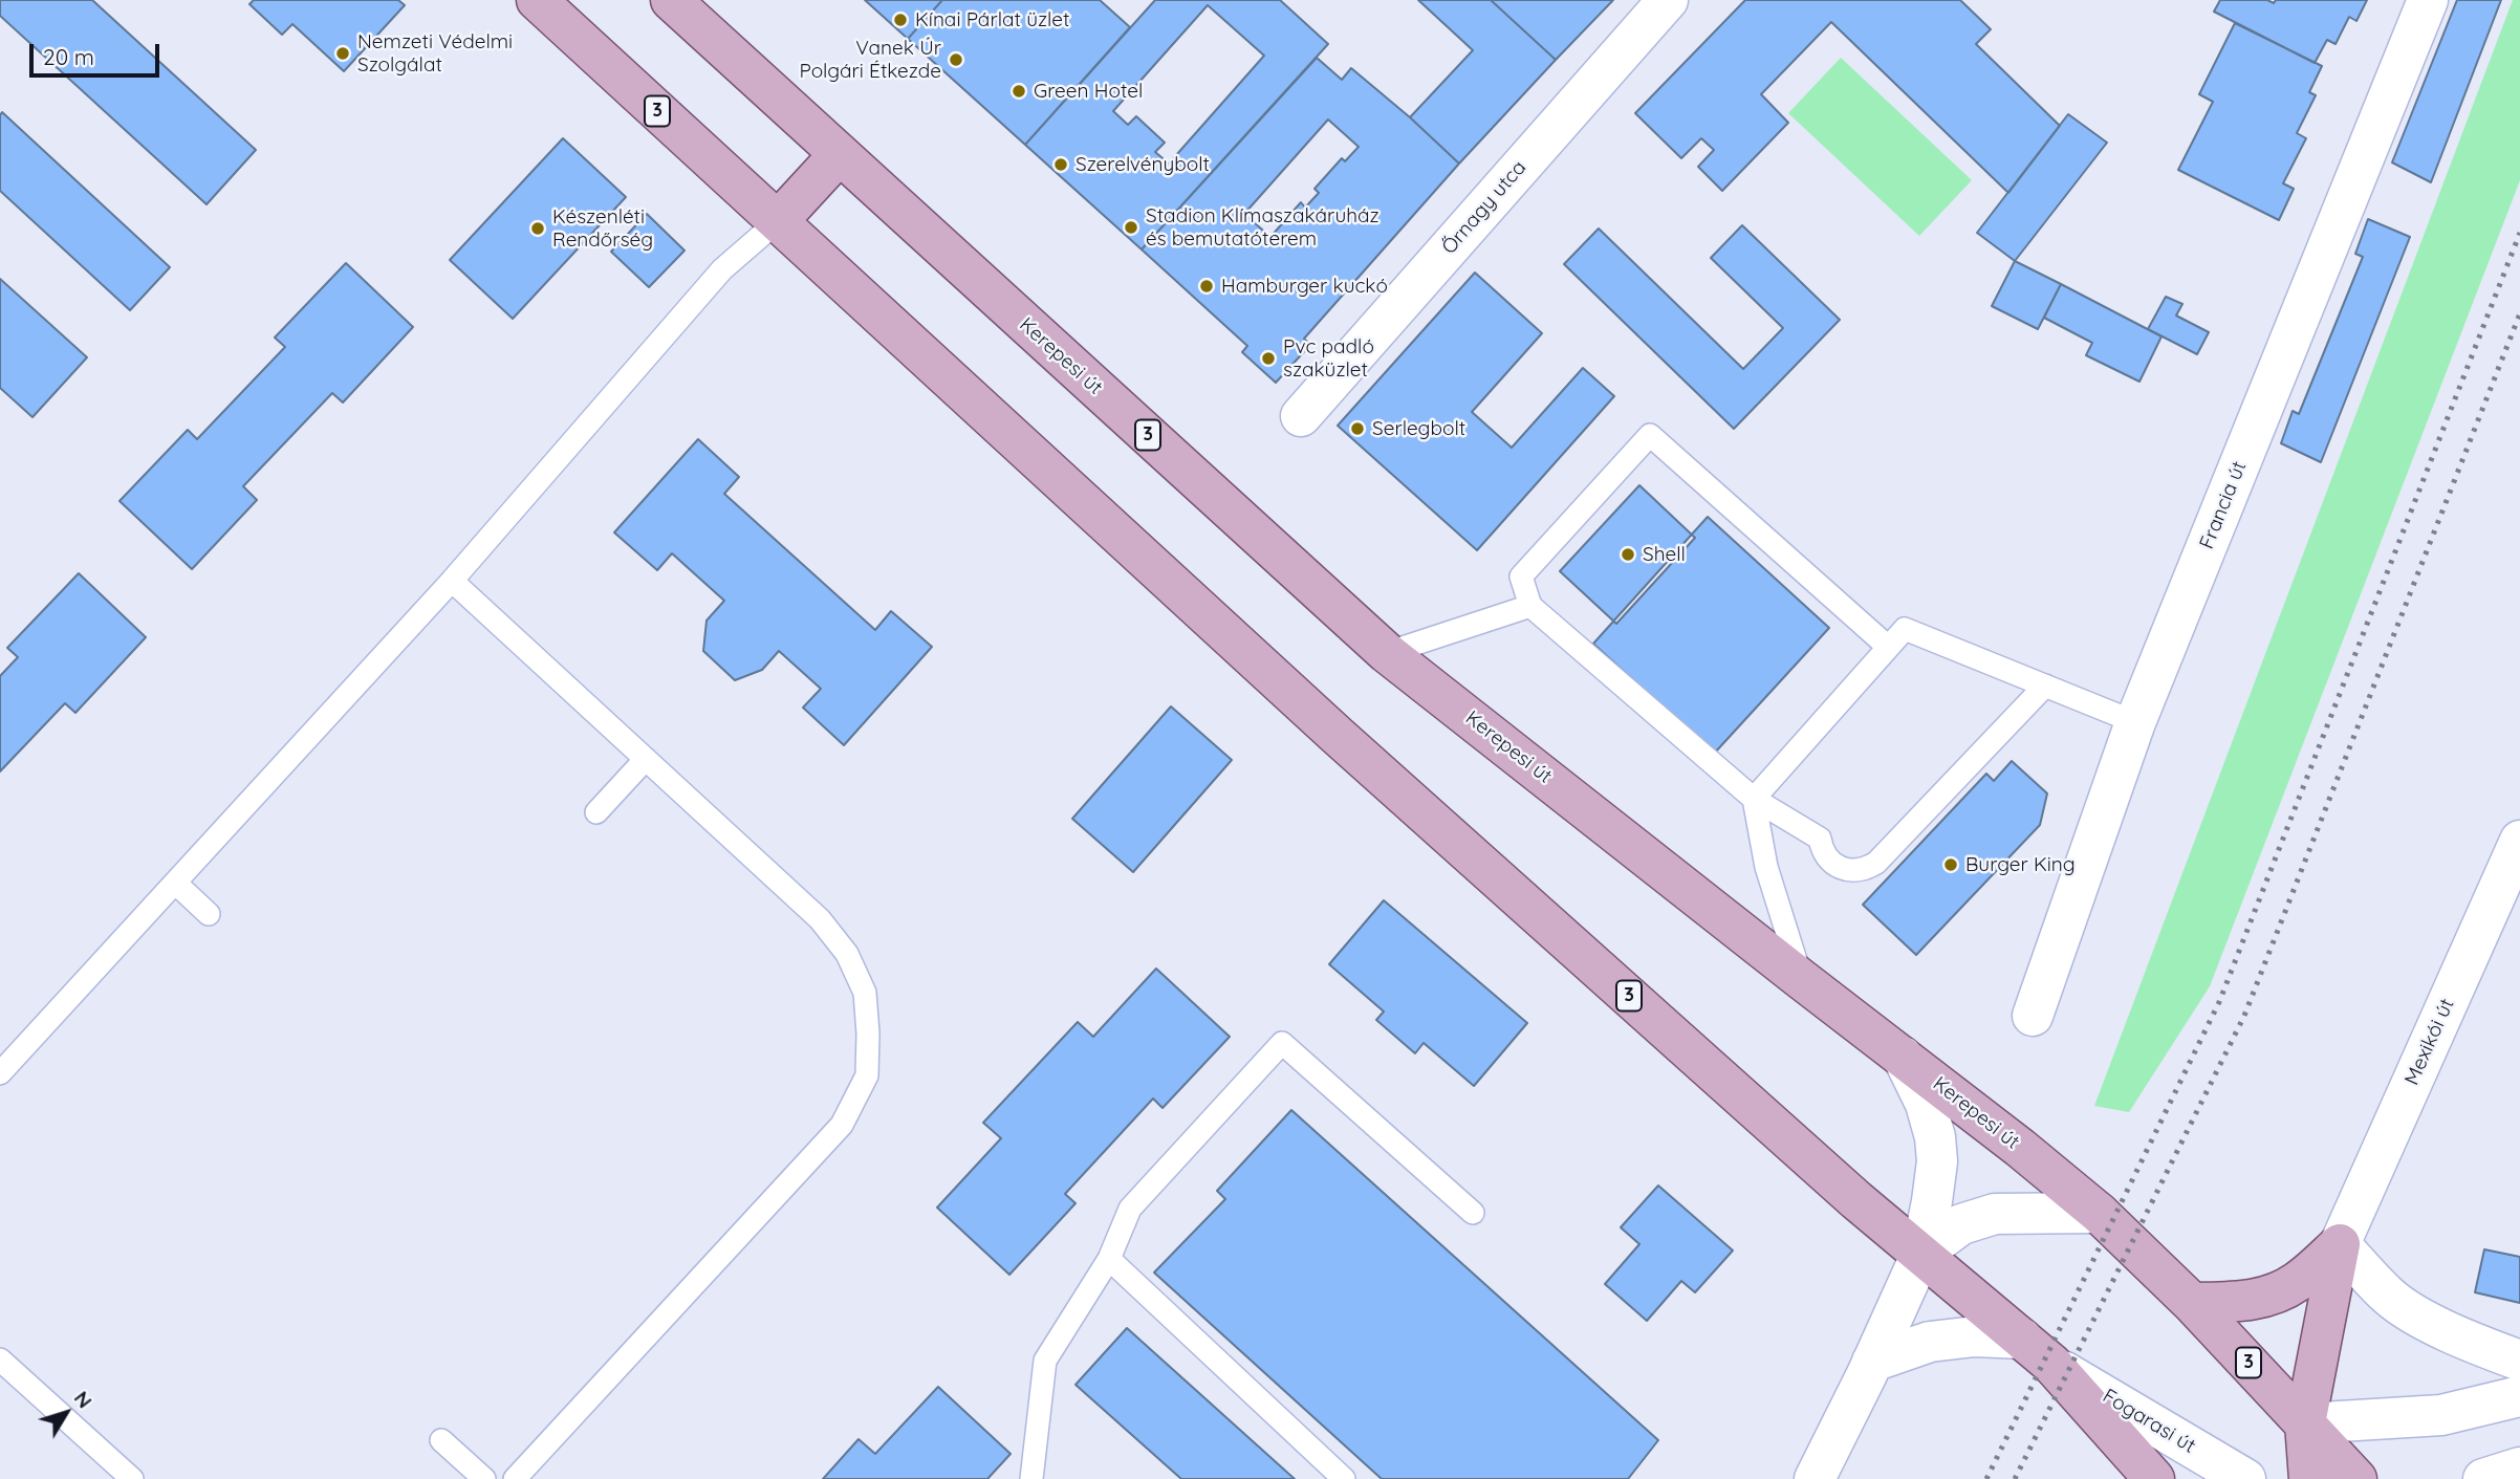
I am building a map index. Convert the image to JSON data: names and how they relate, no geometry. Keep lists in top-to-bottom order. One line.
{"streets":{"main road":["3","Kerepesi út"],"street":["Őrnagy utca","Francia út","Mexikói út","Fogarasi út"]},"crossings":[["3","Fogarasi út"]],"places":["Kínai Párlat üzlet","Nemzeti Védelmi Szolgálat","Vanek Úr Polgári Étkezde","Green Hotel","Szerelvénybolt","Stadion Klímaszakáruház és bemutatóterem","Készenléti Rendőrség","Hamburger kuckó","Pvc padló szaküzlet","Serlegbolt","Shell","Burger King"],"scale_bar":"20 m","north":"top right"}
